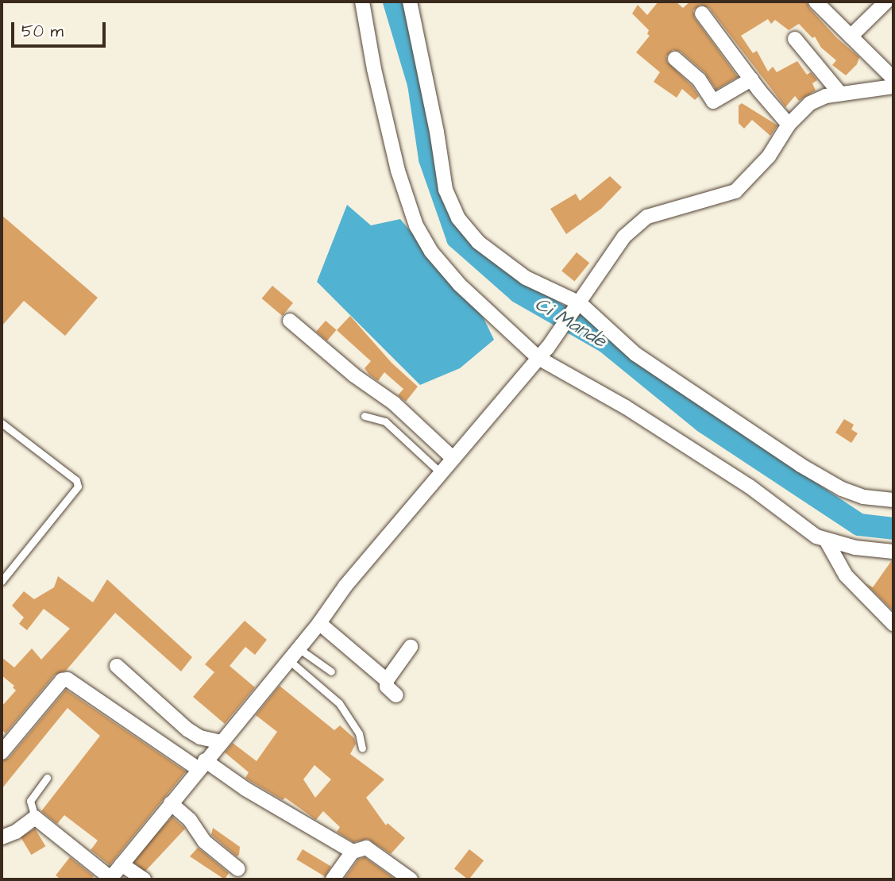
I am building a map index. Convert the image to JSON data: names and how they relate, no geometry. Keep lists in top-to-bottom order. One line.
{"water":["Ci Mande"],"scale_bar":"50 m"}
